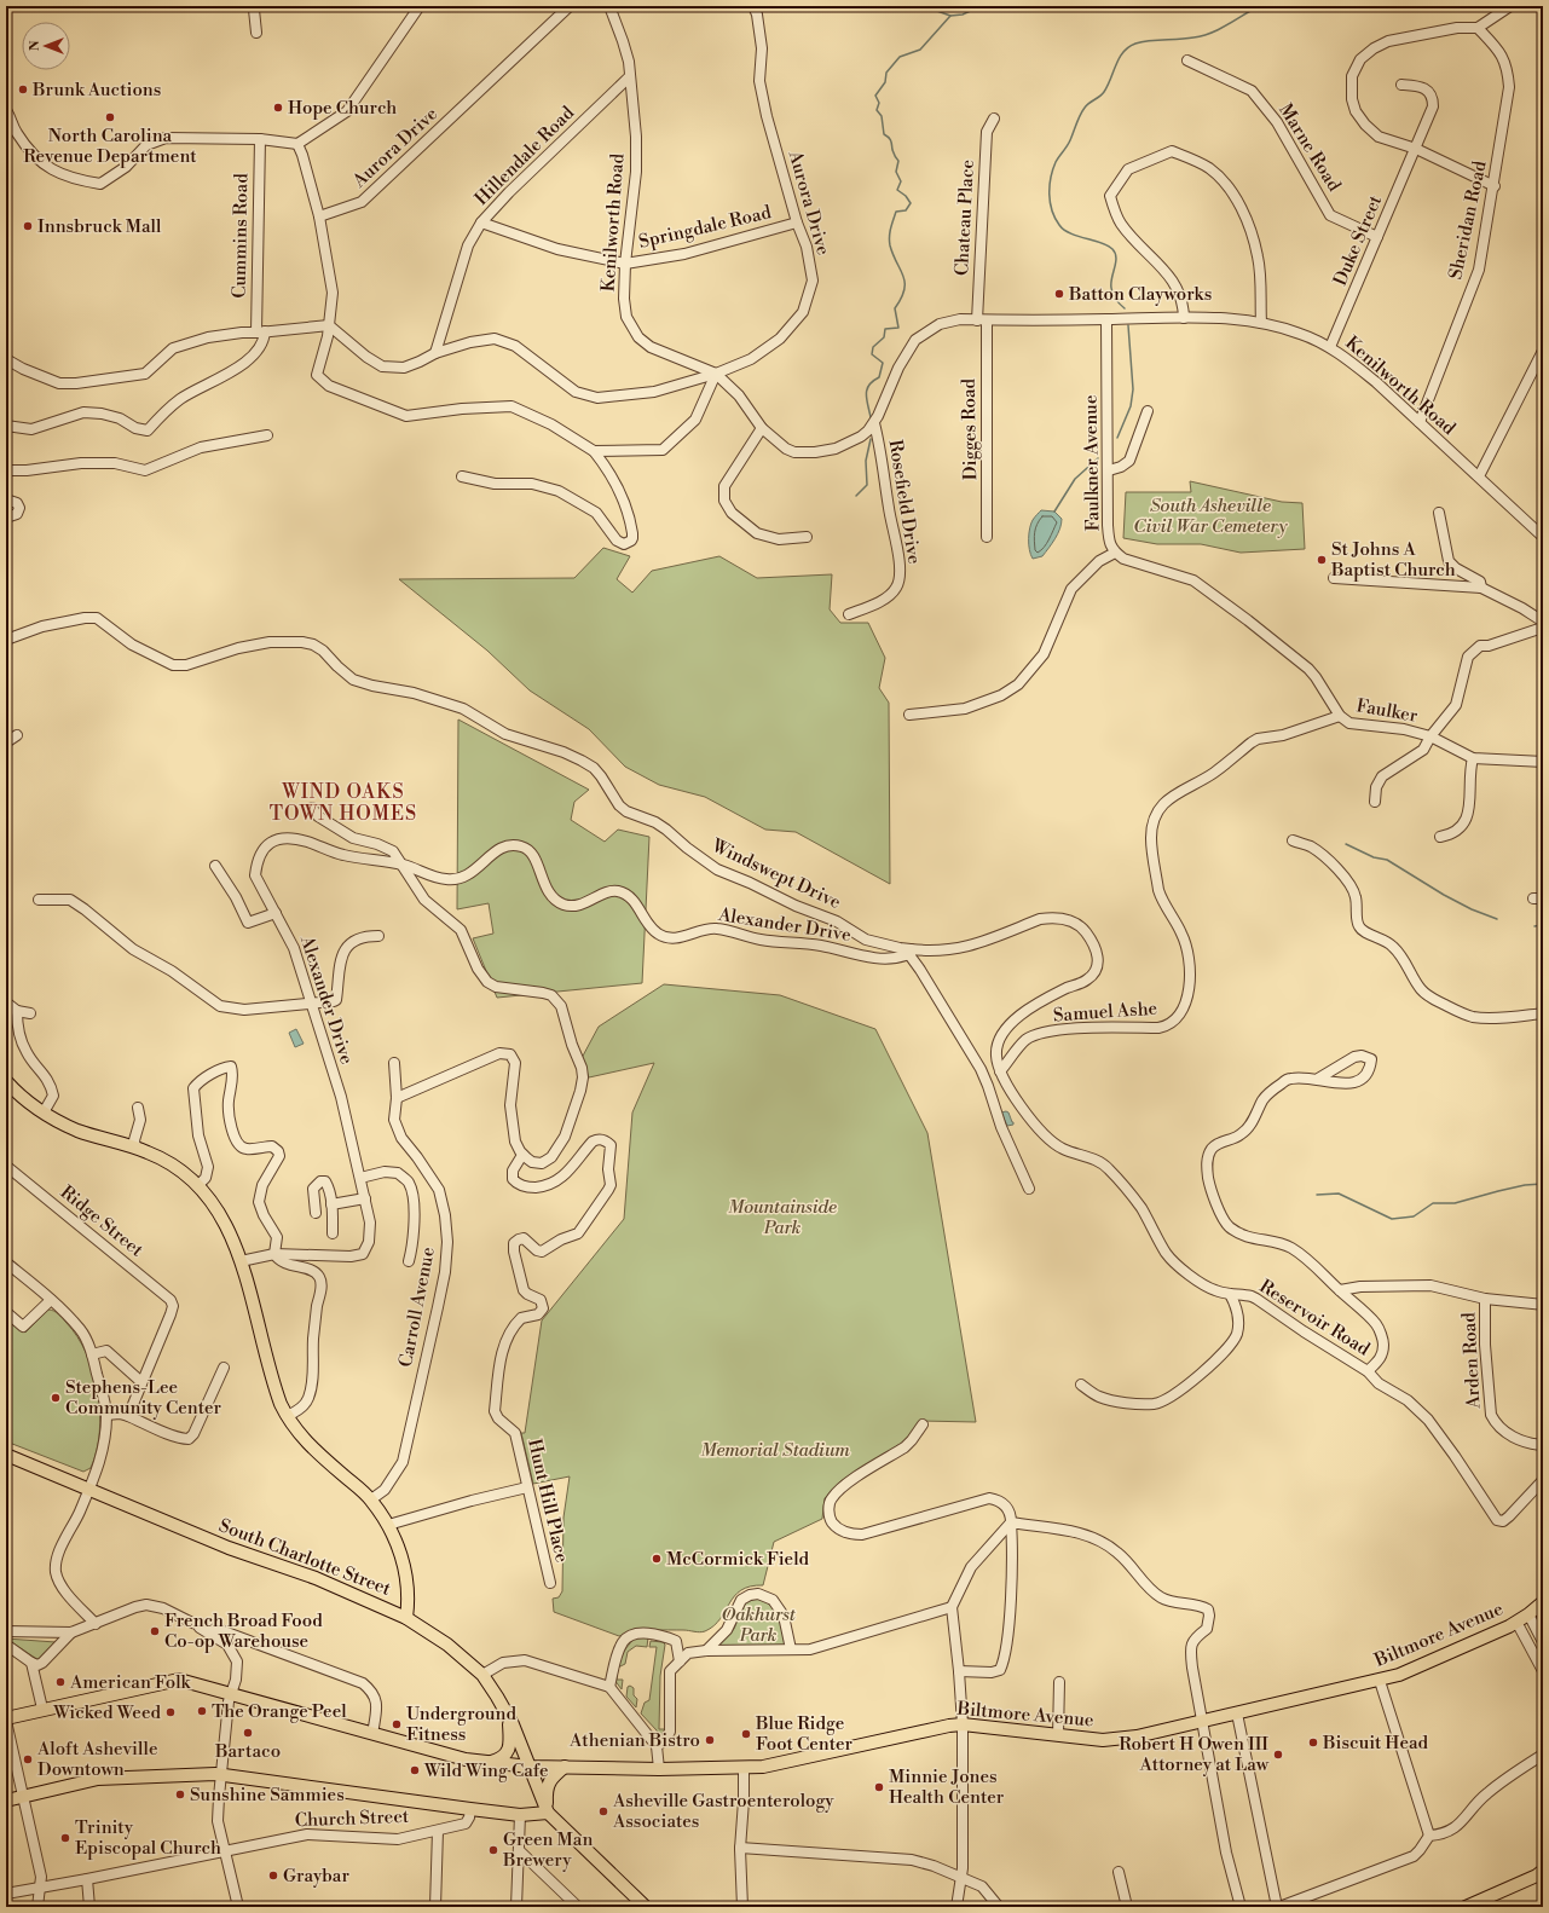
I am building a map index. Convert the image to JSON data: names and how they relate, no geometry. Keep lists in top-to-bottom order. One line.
{"streets":{"main road":["South Charlotte Street","Biltmore Avenue"],"street":["Aurora Drive","Marne Road","Hillendale Road","Chateau Place","Sheridan Road","Kenilworth Road","Springdale Road","Cummins Road","Duke Street","Digges Road","Faulkner Avenue","Rosefield Drive","Faulker","Windswept Drive","Alexander Drive","Samuel Ashe","Ridge Street","Carroll Avenue","Reservoir Road","Arden Road","Hunt Hill Place","Church Street"]},"crossings":[["Aurora Drive","Hillendale Road"],["Aurora Drive","Kenilworth Road"],["Aurora Drive","Springdale Road"],["Marne Road","Duke Street"],["Hillendale Road","Kenilworth Road"],["Hillendale Road","Springdale Road"],["Chateau Place","Kenilworth Road"],["Chateau Place","Digges Road"],["Sheridan Road","Kenilworth Road"],["Kenilworth Road","Springdale Road"],["Kenilworth Road","Duke Street"],["Kenilworth Road","Digges Road"],["Kenilworth Road","Faulkner Avenue"],["Kenilworth Road","Rosefield Drive"],["Faulkner Avenue","Faulker"],["Faulkner Avenue","Samuel Ashe"],["Faulker","Samuel Ashe"],["Windswept Drive","Alexander Drive"],["Windswept Drive","Reservoir Road"],["Alexander Drive","Reservoir Road"],["Samuel Ashe","Reservoir Road"],["South Charlotte Street","Biltmore Avenue"]],"districts":["WIND OAKS TOWN HOMES"],"parks":["South Asheville Civil War Cemetery","Mountainside Park","Memorial Stadium","Oakhurst Park"],"places":["Brunk Auctions","Hope Church","North Carolina Revenue Department","Innsbruck Mall","Batton Clayworks","St Johns A Baptist Church","Stephens-Lee Community Center","McCormick Field","French Broad Food Co-op Warehouse","American Folk","The Orange Peel","Wicked Weed","Underground Fitness","Bartaco","Blue Ridge Foot Center","Athenian Bistro","Biscuit Head","Robert H Owen III Attorney at Law","Aloft Asheville Downtown","Wild Wing Cafe","Minnie Jones Health Center","Sunshine Sammies","Asheville Gastroenterology Associates","Trinity Episcopal Church","Green Man Brewery","Graybar"],"north":"left"}
